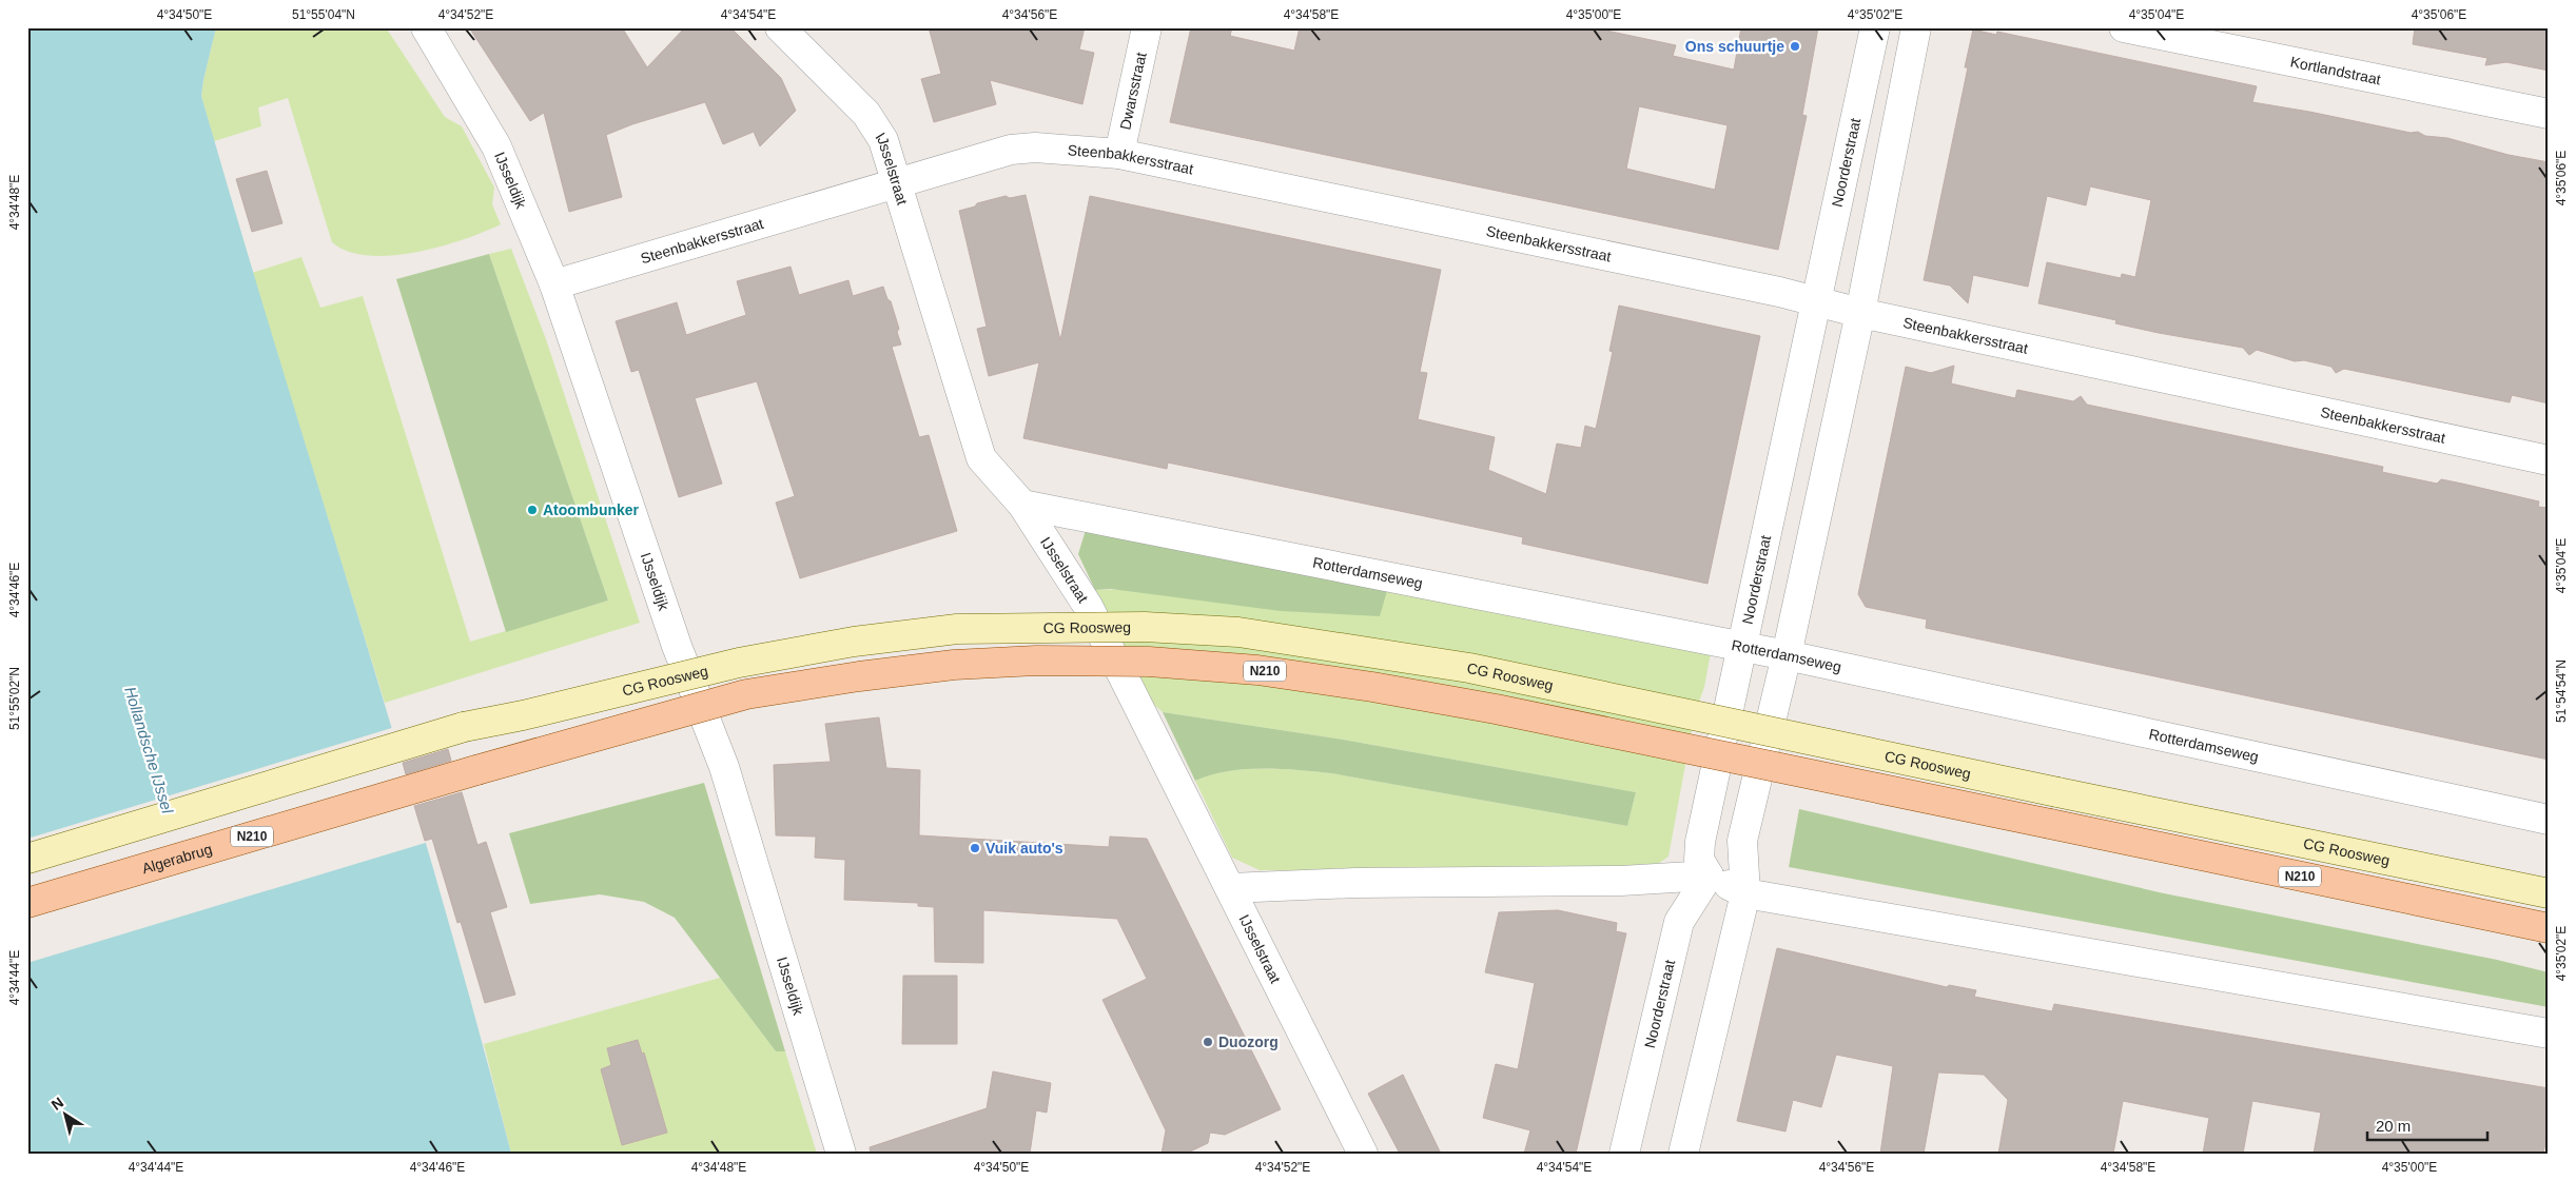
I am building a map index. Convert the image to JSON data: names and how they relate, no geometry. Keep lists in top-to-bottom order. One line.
{"streets":{"main road":["N210","Algerabrug"],"street":["Kortlandstraat","Dwarsstraat","Steenbakkersstraat","Noorderstraat","IJsselstraat","IJsseldijk","Rotterdamseweg","CG Roosweg"]},"crossings":[["Dwarsstraat","Steenbakkersstraat"],["Steenbakkersstraat","Noorderstraat"],["Steenbakkersstraat","IJsselstraat"],["Steenbakkersstraat","IJsseldijk"],["Noorderstraat","Rotterdamseweg"],["IJsselstraat","Rotterdamseweg"]],"water":["Hollandsche IJssel"],"places":["Ons schuurtje","Atoombunker","Vuik auto's","Duozorg"],"scale_bar":"20 m","north":"top left","coordinates":["4°34'50\"E","51°55'04\"N","4°34'52\"E","4°34'54\"E","4°34'56\"E","4°34'58\"E","4°35'00\"E","4°35'02\"E","4°35'04\"E","4°35'06\"E","4°34'48\"E","4°34'46\"E","51°54'54\"N","51°55'02\"N","4°34'44\"E"]}
